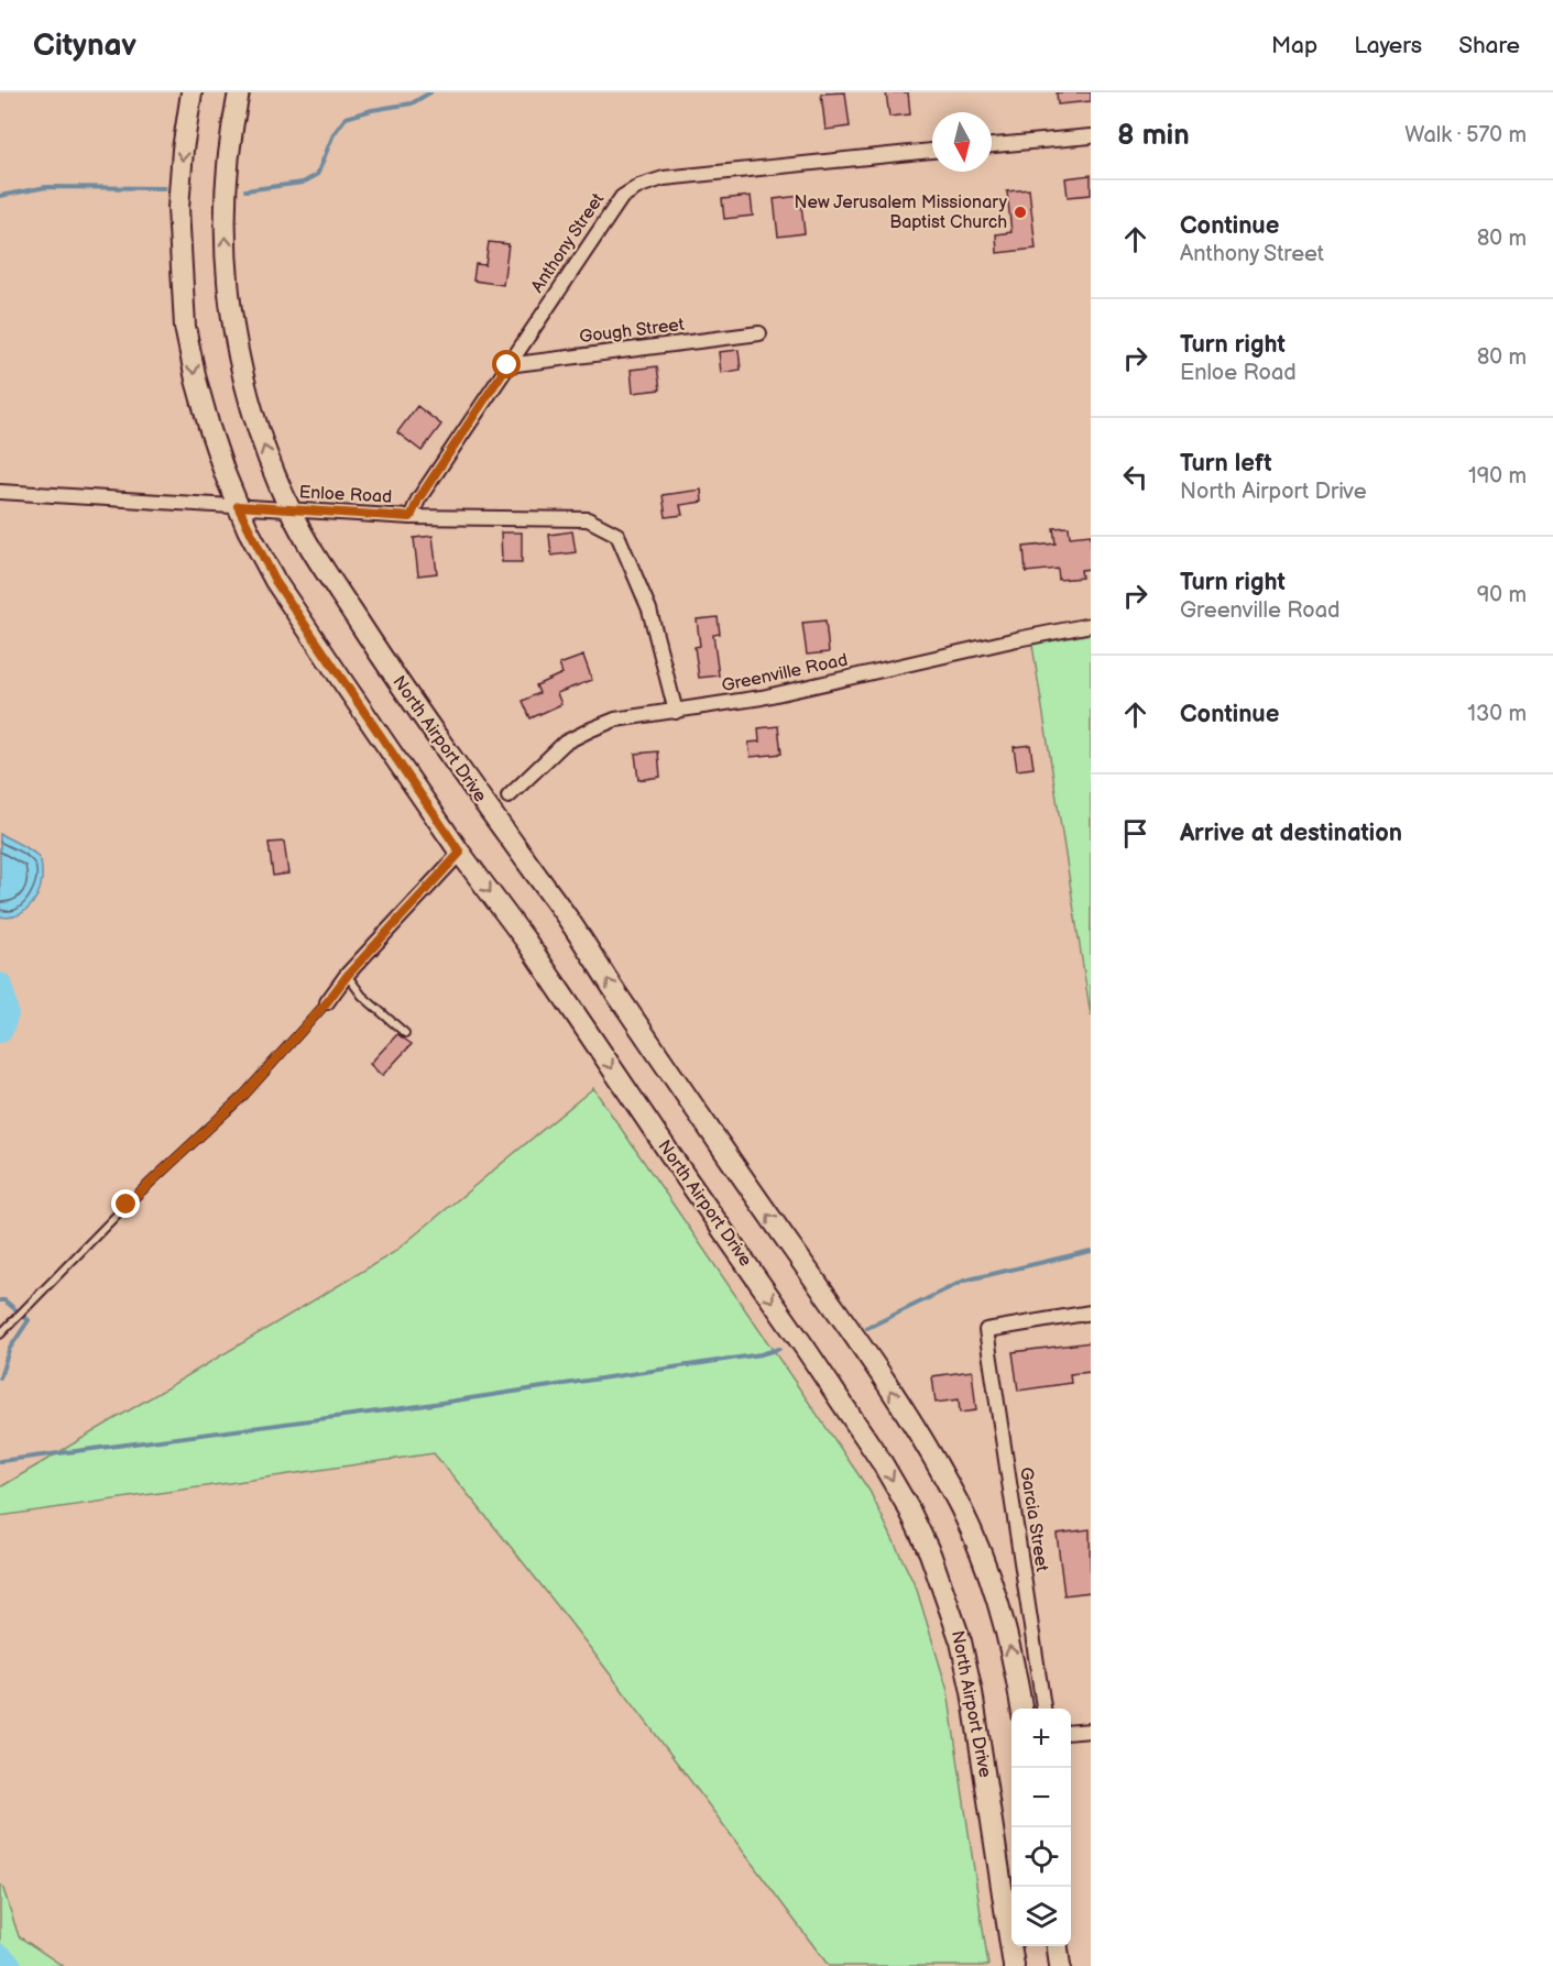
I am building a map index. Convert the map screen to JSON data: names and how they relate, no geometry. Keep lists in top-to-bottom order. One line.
{"streets":{"main road":["North Airport Drive"],"street":["Anthony Street","Gough Street","Enloe Road","Greenville Road","Garcia Street"]},"crossings":[["Anthony Street","Gough Street"],["Anthony Street","Enloe Road"],["Enloe Road","Greenville Road"],["Enloe Road","North Airport Drive"]],"places":["New Jerusalem Missionary Baptist Church"],"north":"bottom","page":{"header":"Citynav","nav":["Map","Layers","Share"],"heading":["8 min","Walk · 570 m"],"list":[["Continue","Anthony Street","80 m"],["Turn right","Enloe Road","80 m"],["Turn left","North Airport Drive","190 m"],["Turn right","Greenville Road","90 m"],["Continue","130 m"],"Arrive at destination"],"map_buttons":["+","−"]}}
